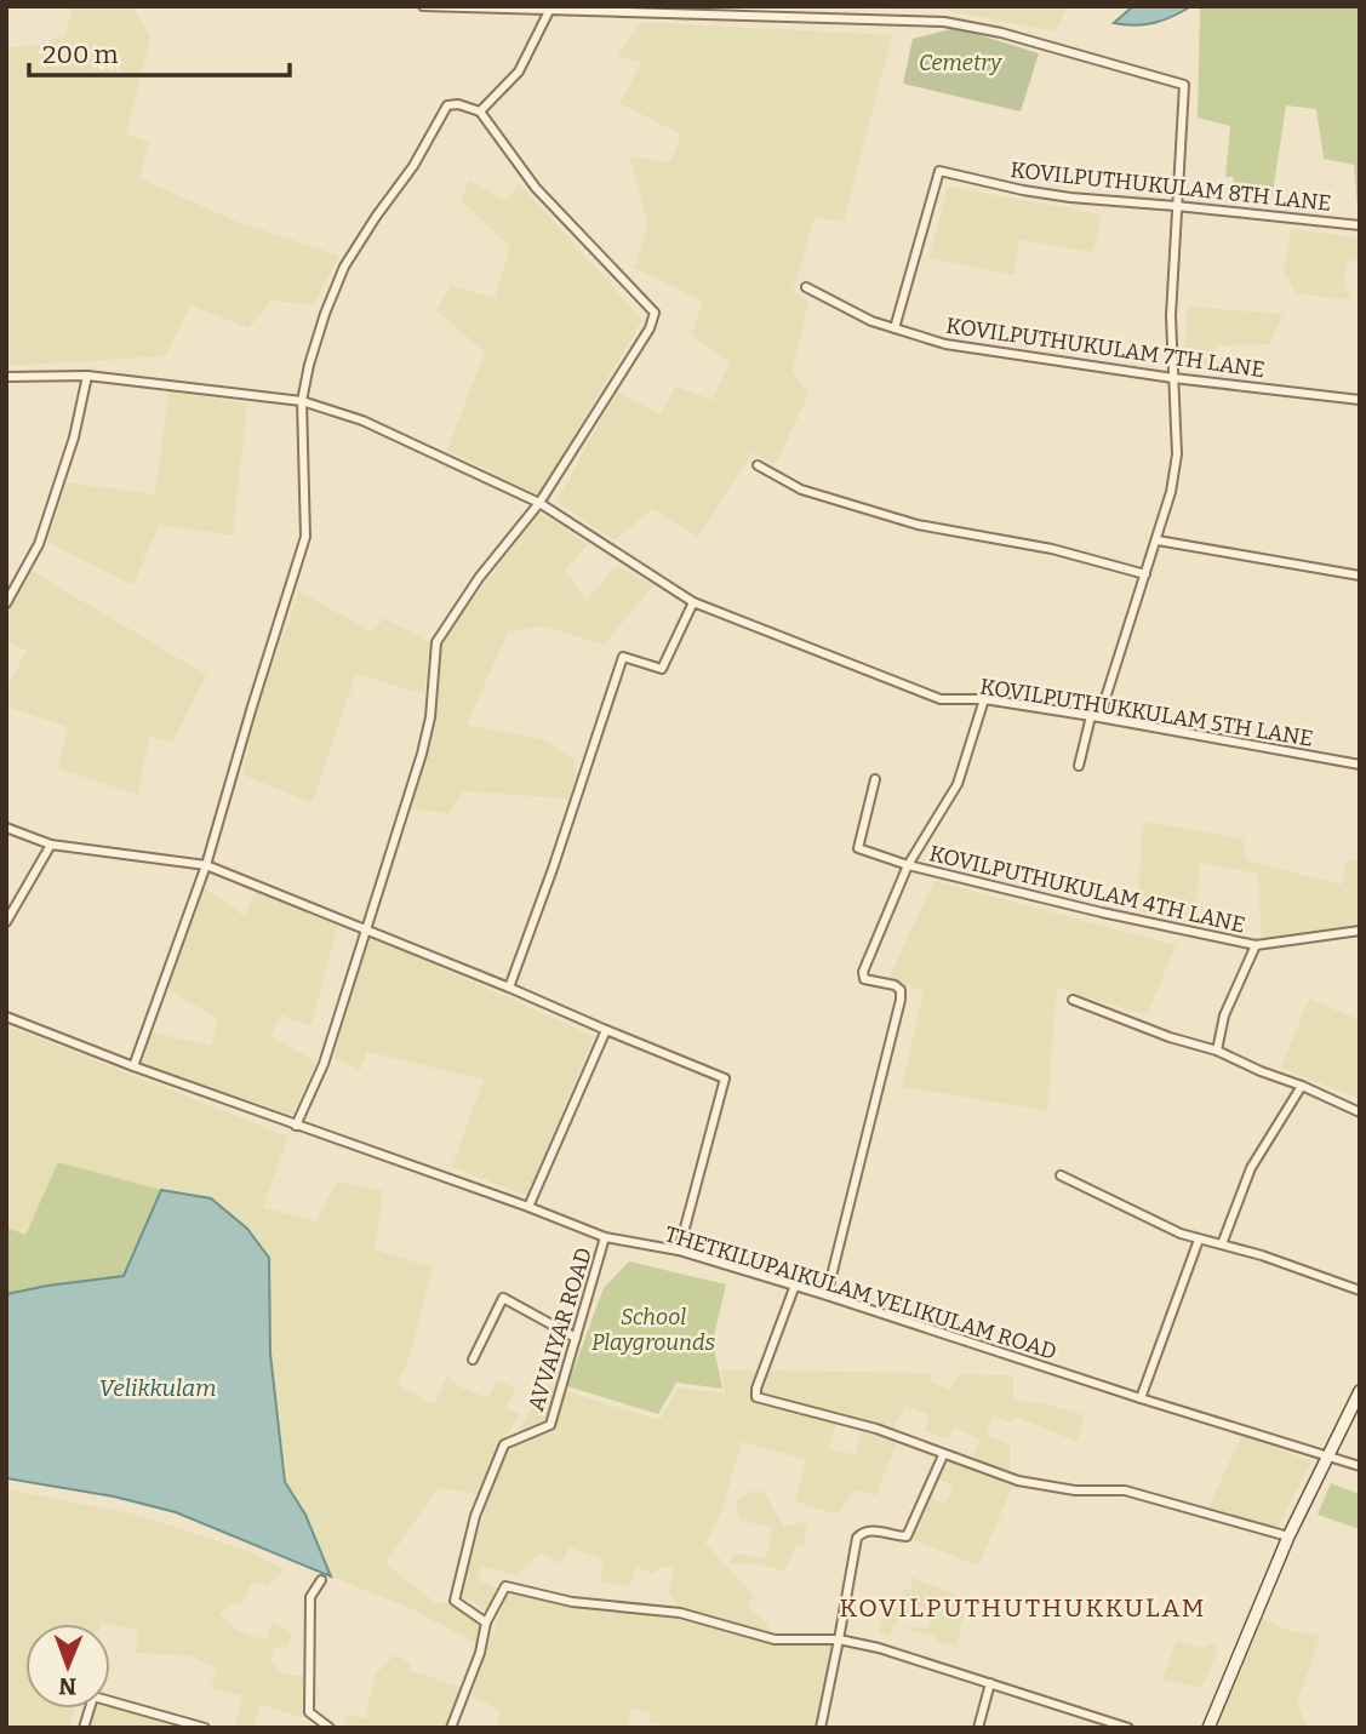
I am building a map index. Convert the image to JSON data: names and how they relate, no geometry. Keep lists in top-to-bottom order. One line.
{"streets":{"street":["KOVILPUTHUKULAM 8TH LANE","KOVILPUTHUKULAM 7TH LANE","KOVILPUTHUKKULAM 5TH LANE","KOVILPUTHUKULAM 4TH LANE","THETKILUPAIKULAM VELIKULAM ROAD","AVVAIYAR ROAD"]},"crossings":[["KOVILPUTHUKULAM 8TH LANE","KOVILPUTHUKULAM 7TH LANE"],["THETKILUPAIKULAM VELIKULAM ROAD","AVVAIYAR ROAD"]],"districts":["KOVILPUTHUTHUKKULAM"],"water":["Velikkulam"],"parks":["Cemetry","School Playgrounds"],"scale_bar":"200 m","north":"bottom"}
